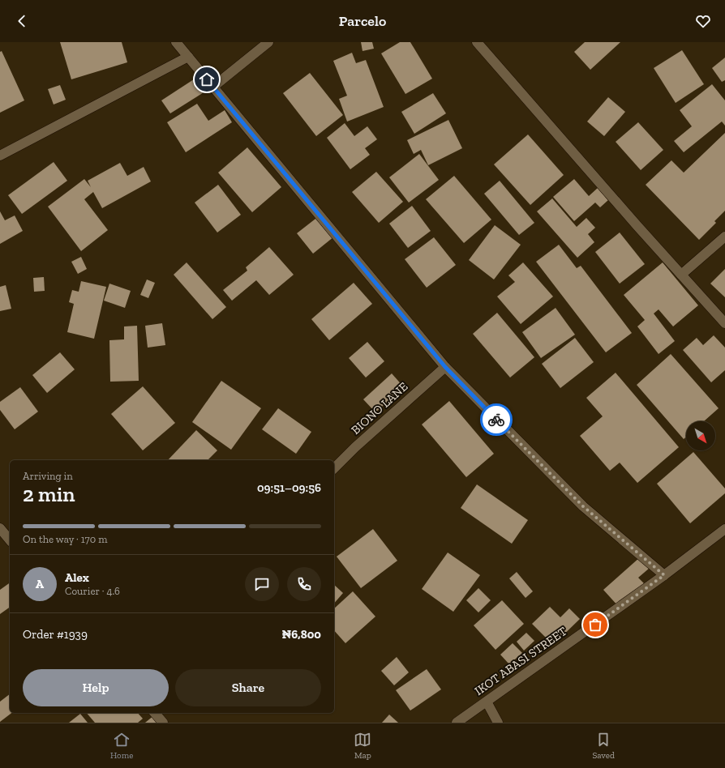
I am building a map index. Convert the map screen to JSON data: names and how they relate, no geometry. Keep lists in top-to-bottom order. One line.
{"streets":{"street":["BIONO LANE","IKOT ABASI STREET"]},"north":"bottom right","page":{"header":"Parcelo","heading":["2 min","Arriving in","09:51–09:56"],"panel":["Alex","Courier · 4.6","Order #1939","₦6,800"],"bar":"On the way · 170 m","round":"A","buttons":["Help","Share"],"tabs":["Home","Map","Saved"]}}
